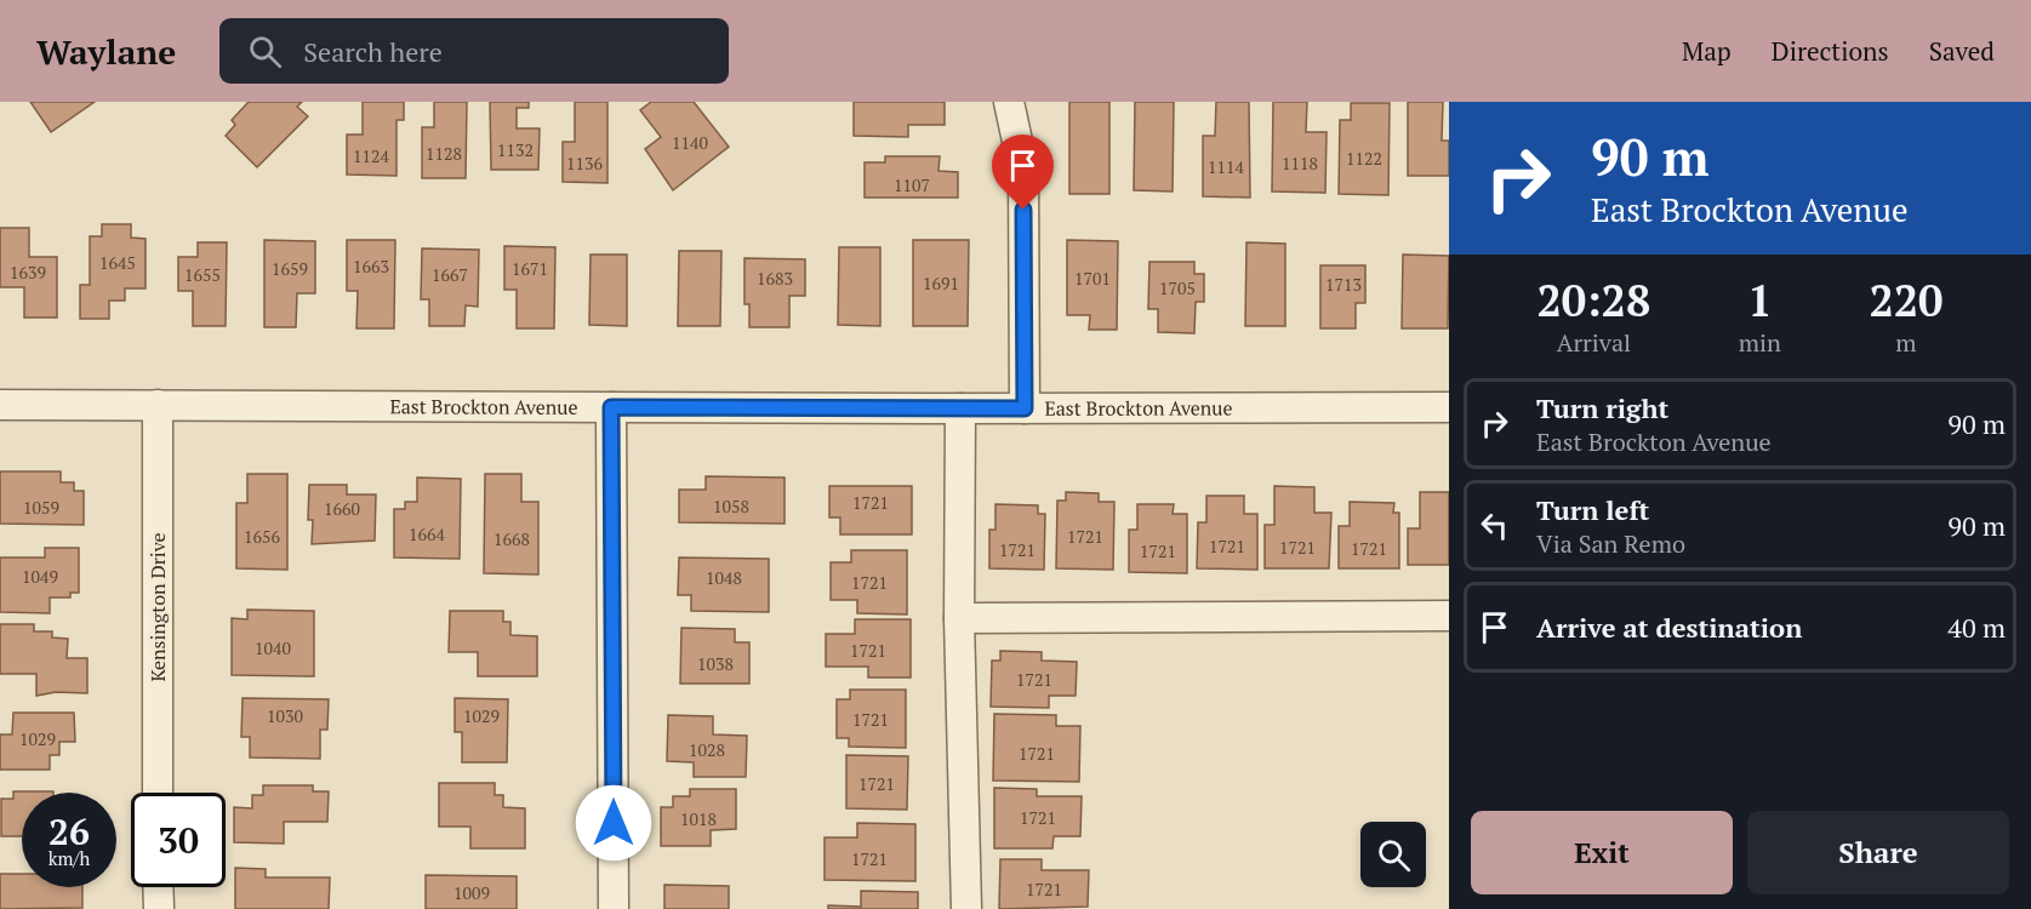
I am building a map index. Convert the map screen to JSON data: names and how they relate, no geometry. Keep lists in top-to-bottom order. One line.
{"streets":{"street":["East Brockton Avenue","Kensington Drive"]},"crossings":[["East Brockton Avenue","Kensington Drive"]],"house_numbers":["1140","1132","1128","1124","1122","1136","1118","1114","1107","1645","1663","1659","1671","1639","1655","1667","1683","1701","1691","1713","1705","1721","1058","1059","1660","1664","1656","1721","1668","1721","1721","1721","1721","1721","1049","1048","1721","1040","1721","1038","1721","1030","1029","1721","1029","1028","1721","1721","1721","1018","1721","1721","1009"],"page":{"header":"Waylane","search":"Search here","nav":["Map","Directions","Saved"],"turn":["90 m","East Brockton Avenue"],"eta":["20:28","Arrival","1","min","220","m"],"list":[{"name":"Turn right","note":"East Brockton Avenue","value":"90 m"},{"name":"Turn left","note":"Via San Remo","value":"90 m"},{"name":"Arrive at destination","value":"40 m"}],"speed":"26 km/h","limit":"30","buttons":["Exit","Share"]}}
